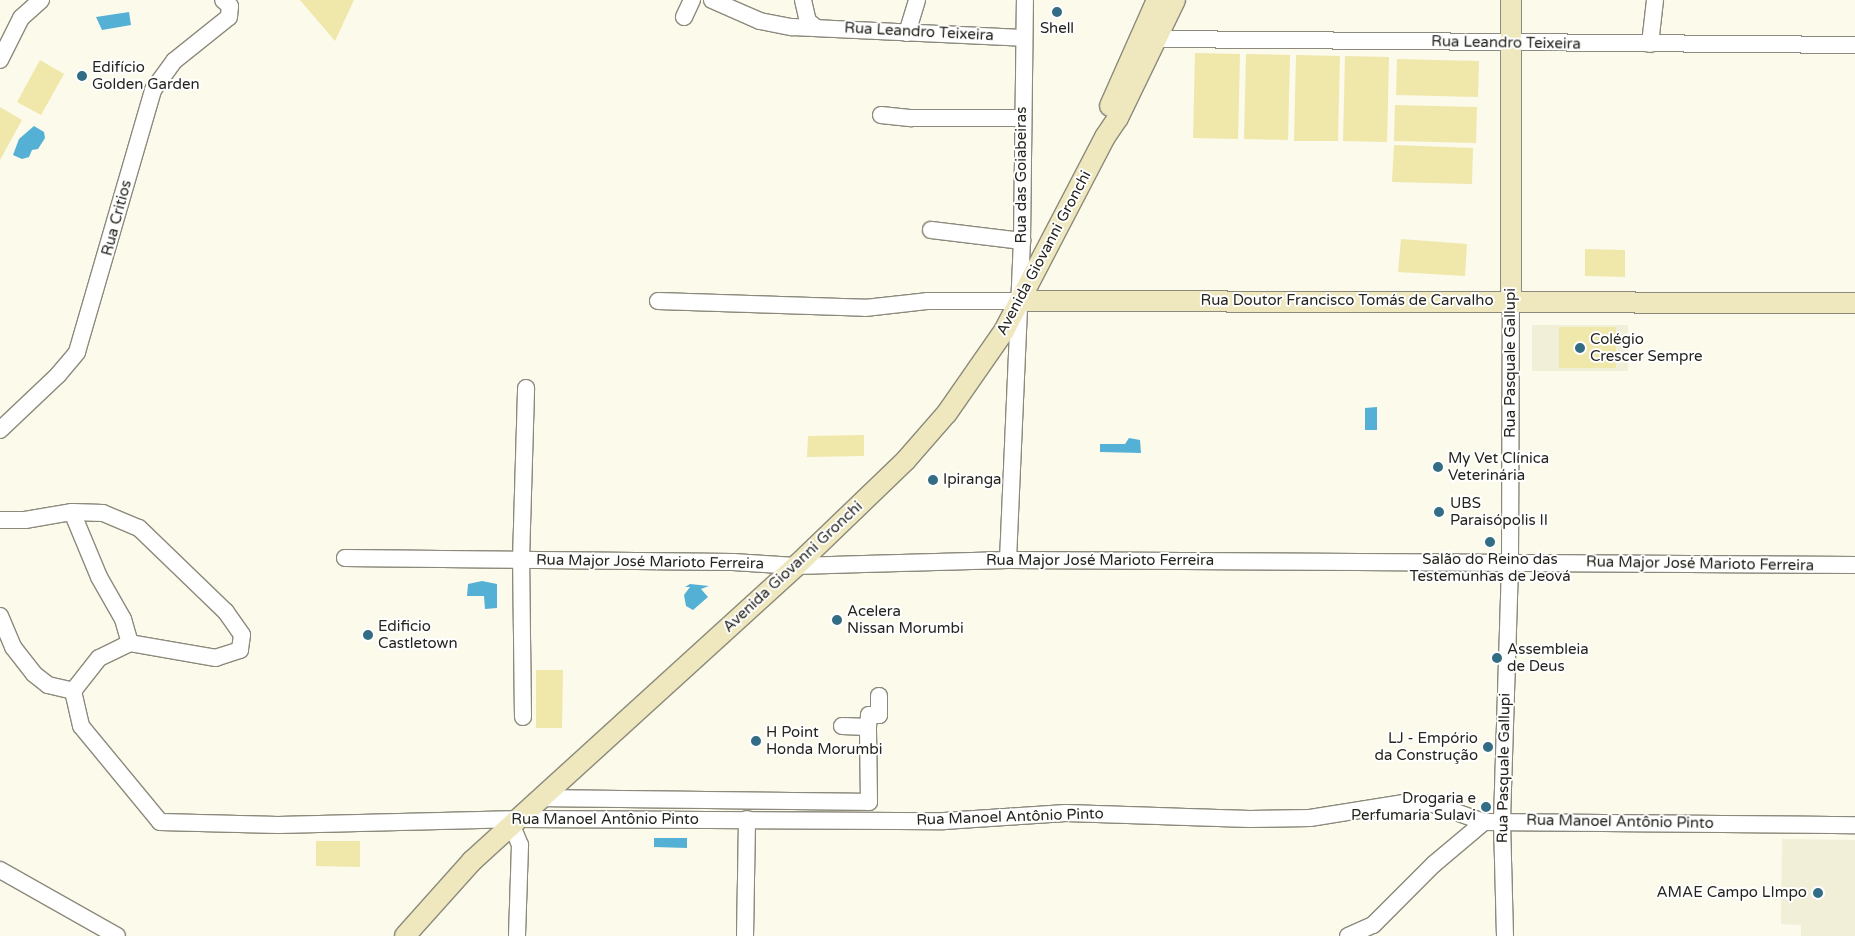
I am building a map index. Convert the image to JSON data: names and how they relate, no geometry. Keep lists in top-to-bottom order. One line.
{"streets":{"main road":["Avenida Giovanni Gronchi","Rua Doutor Francisco Tomás de Carvalho","Rua Pasquale Gallupi"],"street":["Rua Leandro Teixeira","Rua das Goiabeiras","Rua Critios","Rua Major José Marioto Ferreira","Rua Manoel Antônio Pinto"]},"crossings":[["Rua Leandro Teixeira","Rua das Goiabeiras"],["Rua Leandro Teixeira","Avenida Giovanni Gronchi"],["Rua Leandro Teixeira","Rua Pasquale Gallupi"],["Rua das Goiabeiras","Avenida Giovanni Gronchi"],["Rua das Goiabeiras","Rua Doutor Francisco Tomás de Carvalho"],["Rua das Goiabeiras","Rua Major José Marioto Ferreira"],["Avenida Giovanni Gronchi","Rua Doutor Francisco Tomás de Carvalho"],["Avenida Giovanni Gronchi","Rua Major José Marioto Ferreira"],["Avenida Giovanni Gronchi","Rua Manoel Antônio Pinto"],["Rua Doutor Francisco Tomás de Carvalho","Rua Pasquale Gallupi"],["Rua Pasquale Gallupi","Rua Major José Marioto Ferreira"],["Rua Pasquale Gallupi","Rua Manoel Antônio Pinto"]],"places":["Shell","Edifício Golden Garden","Colégio Crescer Sempre","My Vet Clínica Veterinária","Ipiranga","UBS Paraisópolis II","Salão do Reino das Testemunhas de Jeová","Acelera Nissan Morumbi","Edificio Castletown","Assembleia de Deus","H Point Honda Morumbi","LJ - Empório da Construção","Drogaria e Perfumaria Sulavi","AMAE Campo LImpo"]}
